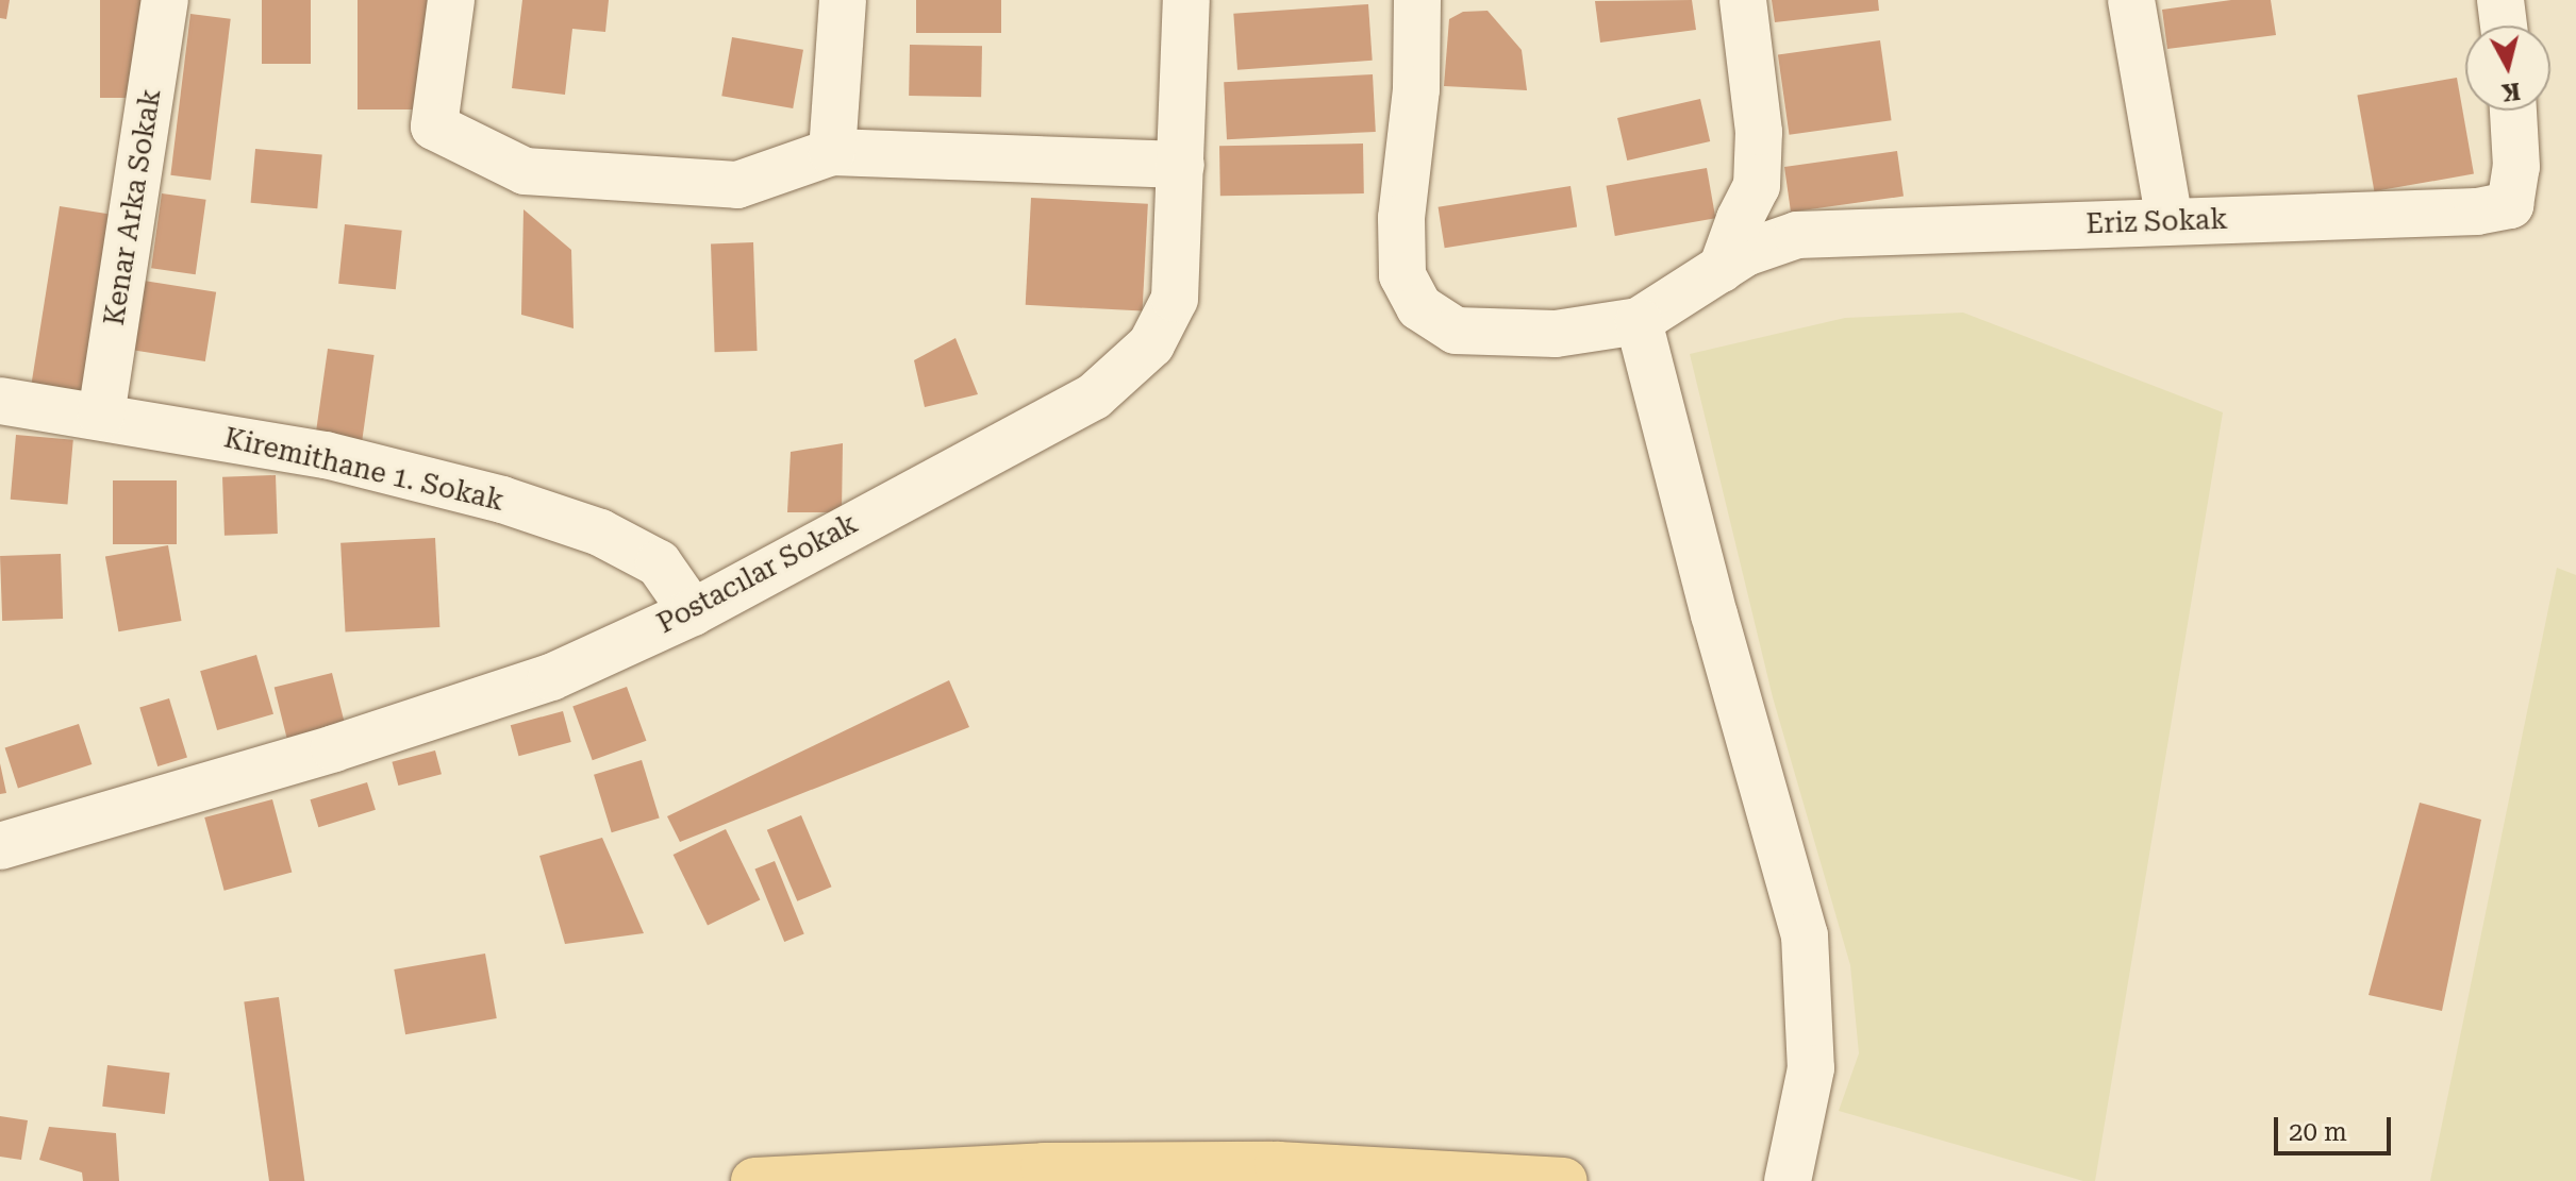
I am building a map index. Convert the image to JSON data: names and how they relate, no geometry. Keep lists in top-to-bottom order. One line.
{"streets":{"street":["Kenar Arka Sokak","Eriz Sokak","Kiremithane 1. Sokak","Postacılar Sokak"]},"crossings":[["Kenar Arka Sokak","Kiremithane 1. Sokak"],["Kiremithane 1. Sokak","Postacılar Sokak"]],"scale_bar":"20 m","north":"bottom"}
